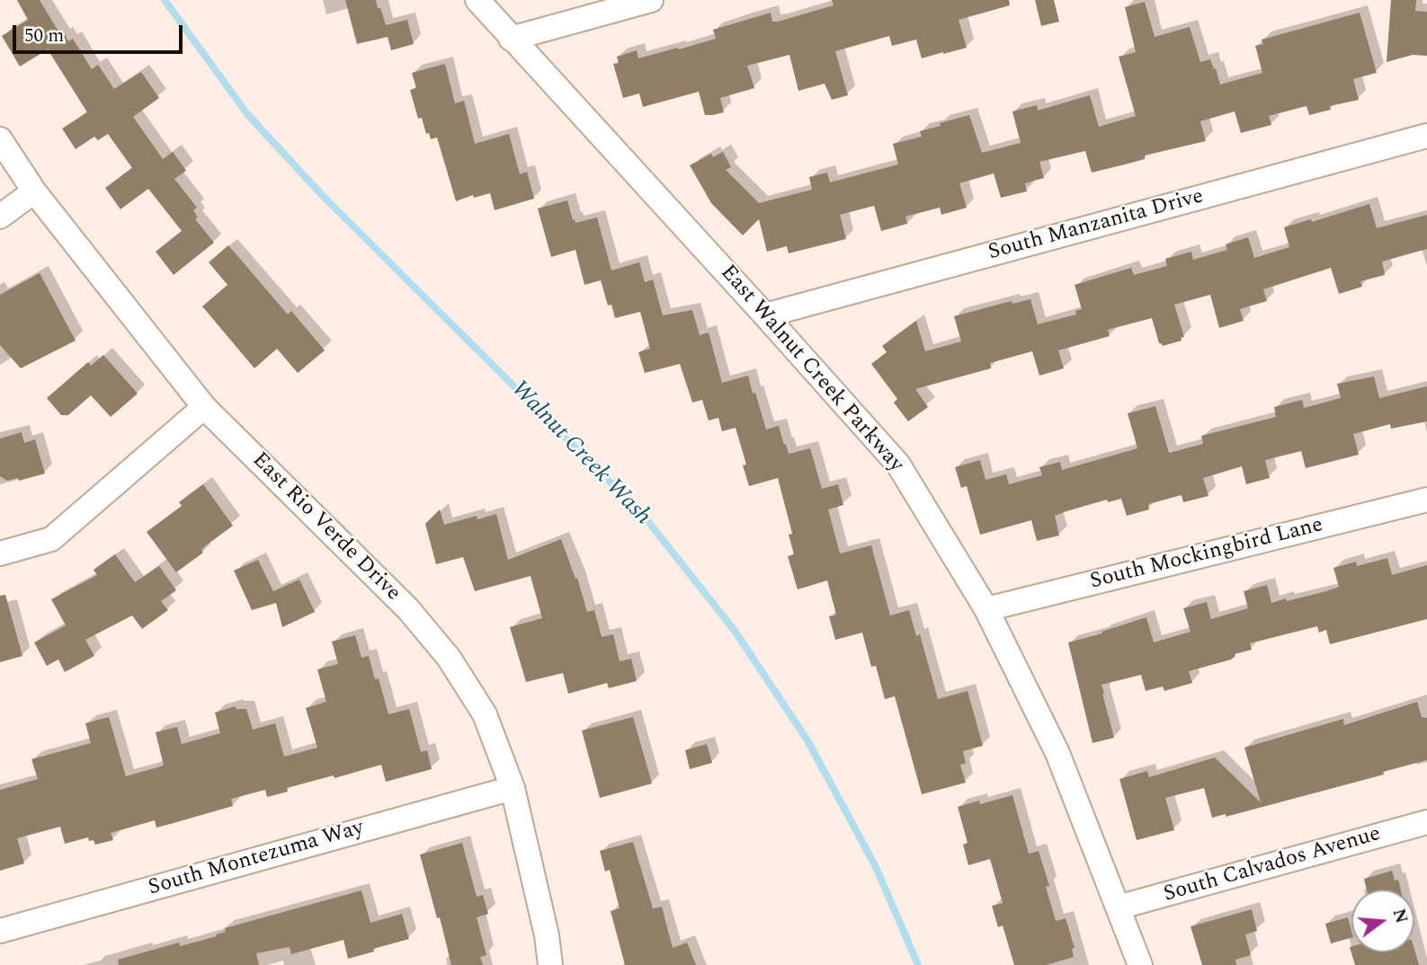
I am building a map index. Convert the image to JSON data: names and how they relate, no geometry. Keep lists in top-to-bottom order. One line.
{"streets":{"street":["South Manzanita Drive","East Walnut Creek Parkway","East Rio Verde Drive","South Mockingbird Lane","South Montezuma Way","South Calvados Avenue"]},"crossings":[["South Manzanita Drive","East Walnut Creek Parkway"],["East Walnut Creek Parkway","South Mockingbird Lane"],["East Walnut Creek Parkway","South Calvados Avenue"],["East Rio Verde Drive","South Montezuma Way"]],"water":["Walnut Creek Wash"],"scale_bar":"50 m","north":"right"}
